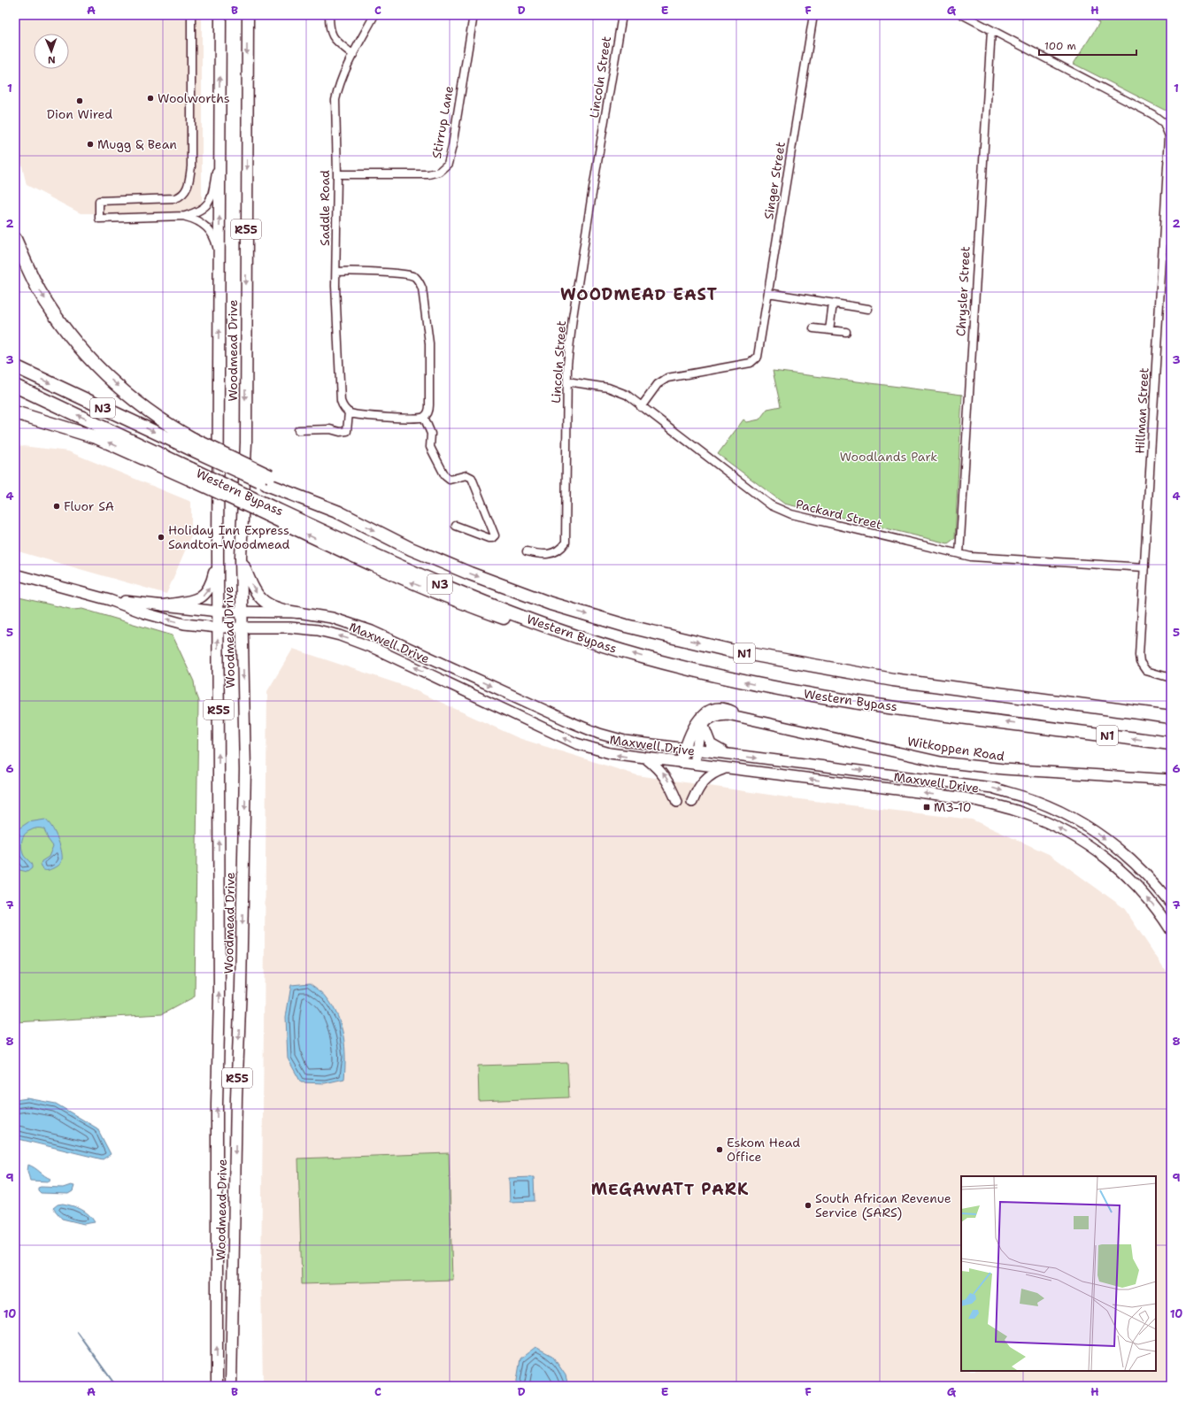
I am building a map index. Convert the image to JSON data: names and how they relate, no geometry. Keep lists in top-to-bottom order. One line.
{"streets":{"highway":["N3","Western Bypass","N1"],"main road":["R55","Woodmead Drive","Maxwell Drive","Witkoppen Road"],"street":["Lincoln Street","Stirrup Lane","Singer Street","Saddle Road","Chrysler Street","Hillman Street","Packard Street"]},"crossings":[["Lincoln Street","Packard Street"],["Stirrup Lane","Saddle Road"],["Singer Street","Packard Street"],["Chrysler Street","Hillman Street"],["Chrysler Street","Packard Street"],["Woodmead Drive","Maxwell Drive"],["Hillman Street","Packard Street"],["Maxwell Drive","Witkoppen Road"]],"districts":["WOODMEAD EAST","MEGAWATT PARK"],"parks":["Woodlands Park"],"places":{"other":["Woolworths","Dion Wired","Mugg & Bean","Fluor SA","Holiday Inn Express Sandton-Woodmead","Eskom Head Office","South African Revenue Service (SARS)"],"transit":["M3-10"]},"scale_bar":"100 m","north":"bottom","grid":{"columns":["A","B","C","D","E","F","G","H"],"rows":["1","2","3","4","5","6","7","8","9","10"]}}
